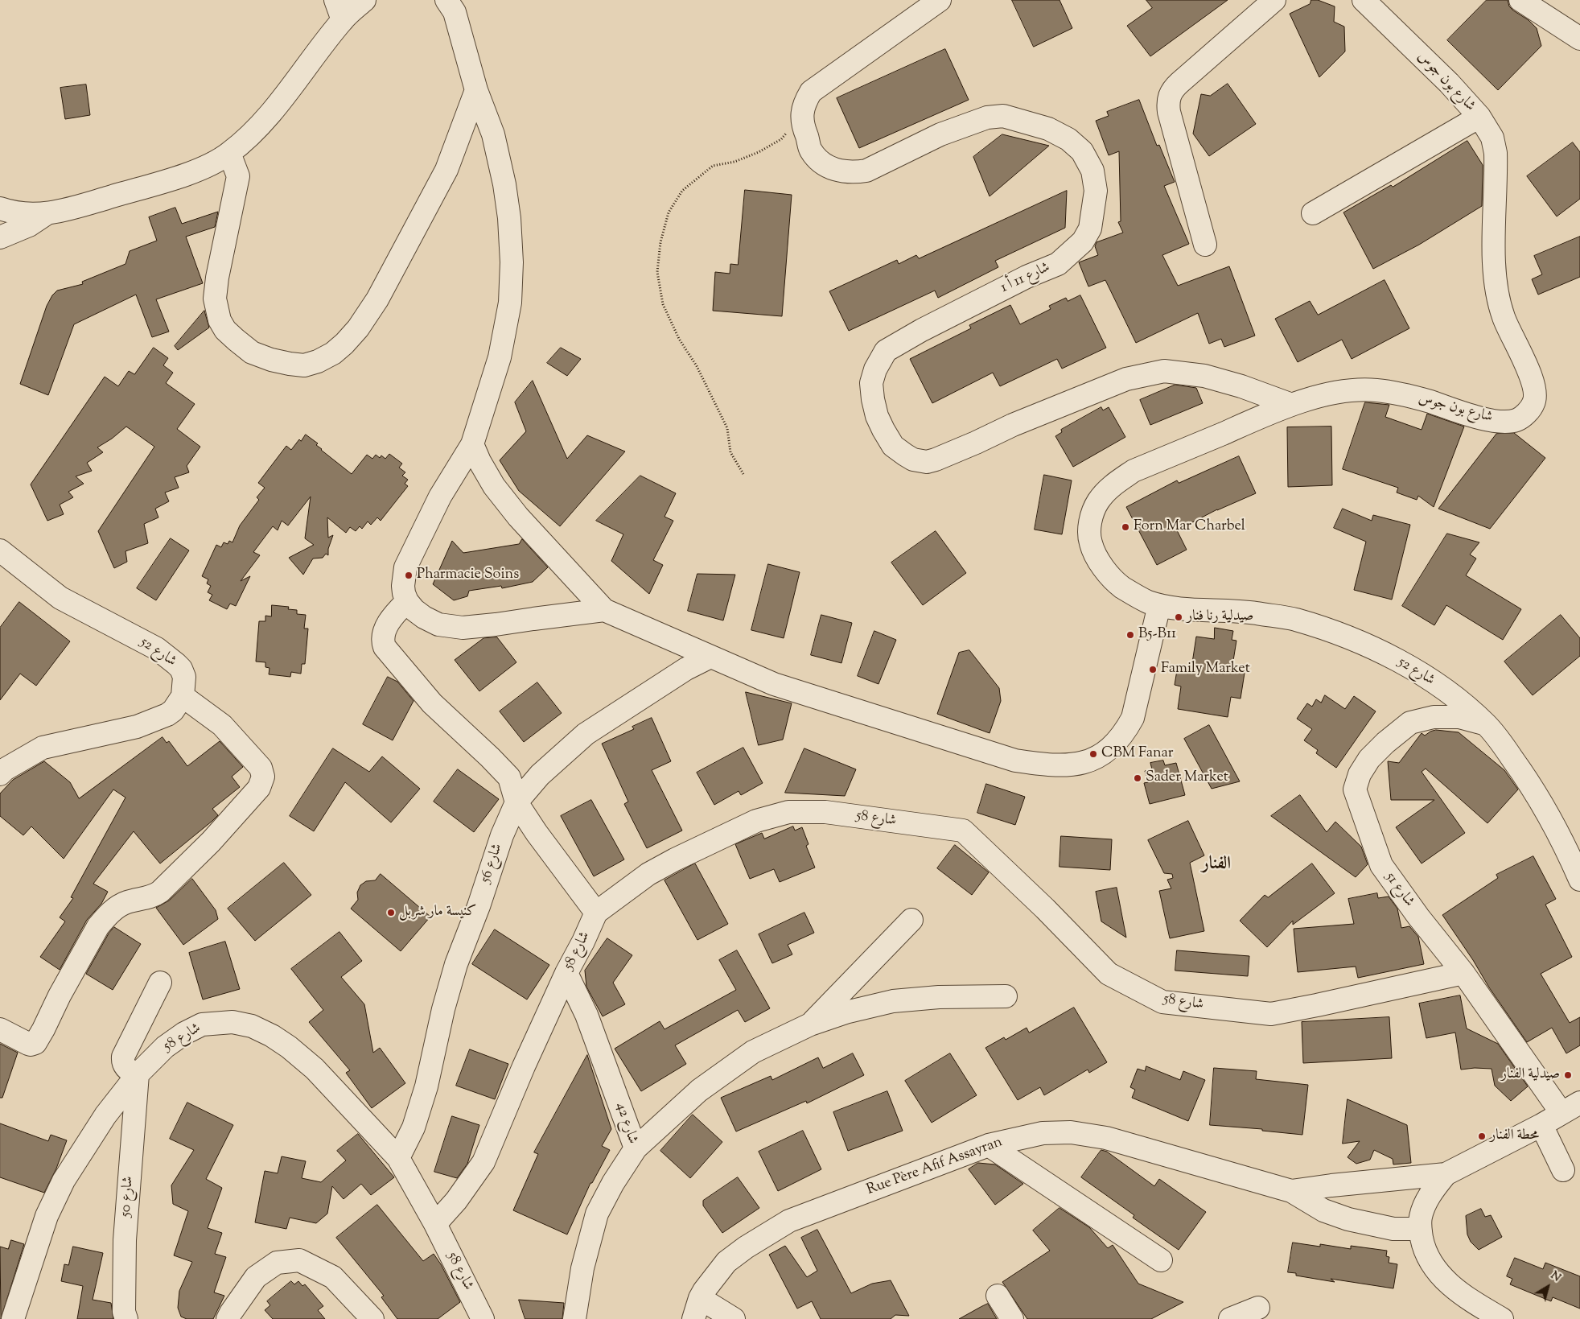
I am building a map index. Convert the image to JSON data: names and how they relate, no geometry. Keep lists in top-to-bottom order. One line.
{"streets":{"street":["شارع بون جوس","شارع 11 أ 1","شارع 52","شارع 58","شارع 56","شارع 51","شارع 42","Rue Père Afif Assayran","شارع 50"]},"crossings":[["شارع بون جوس","شارع 11 أ 1"],["شارع بون جوس","شارع 52"],["شارع 52","شارع 51"],["شارع 58","شارع 56"],["شارع 58","شارع 51"],["شارع 58","شارع 42"],["شارع 58","شارع 50"]],"districts":["الفنار"],"places":["Forn Mar Charbel","Pharmacie Soins","صيدلية رنا فنار","B5-B11","Family Market","CBM Fanar","Sader Market","كنيسة مار شربل","صيدلية الفنار","محطة الفنار"],"north":"top right"}
